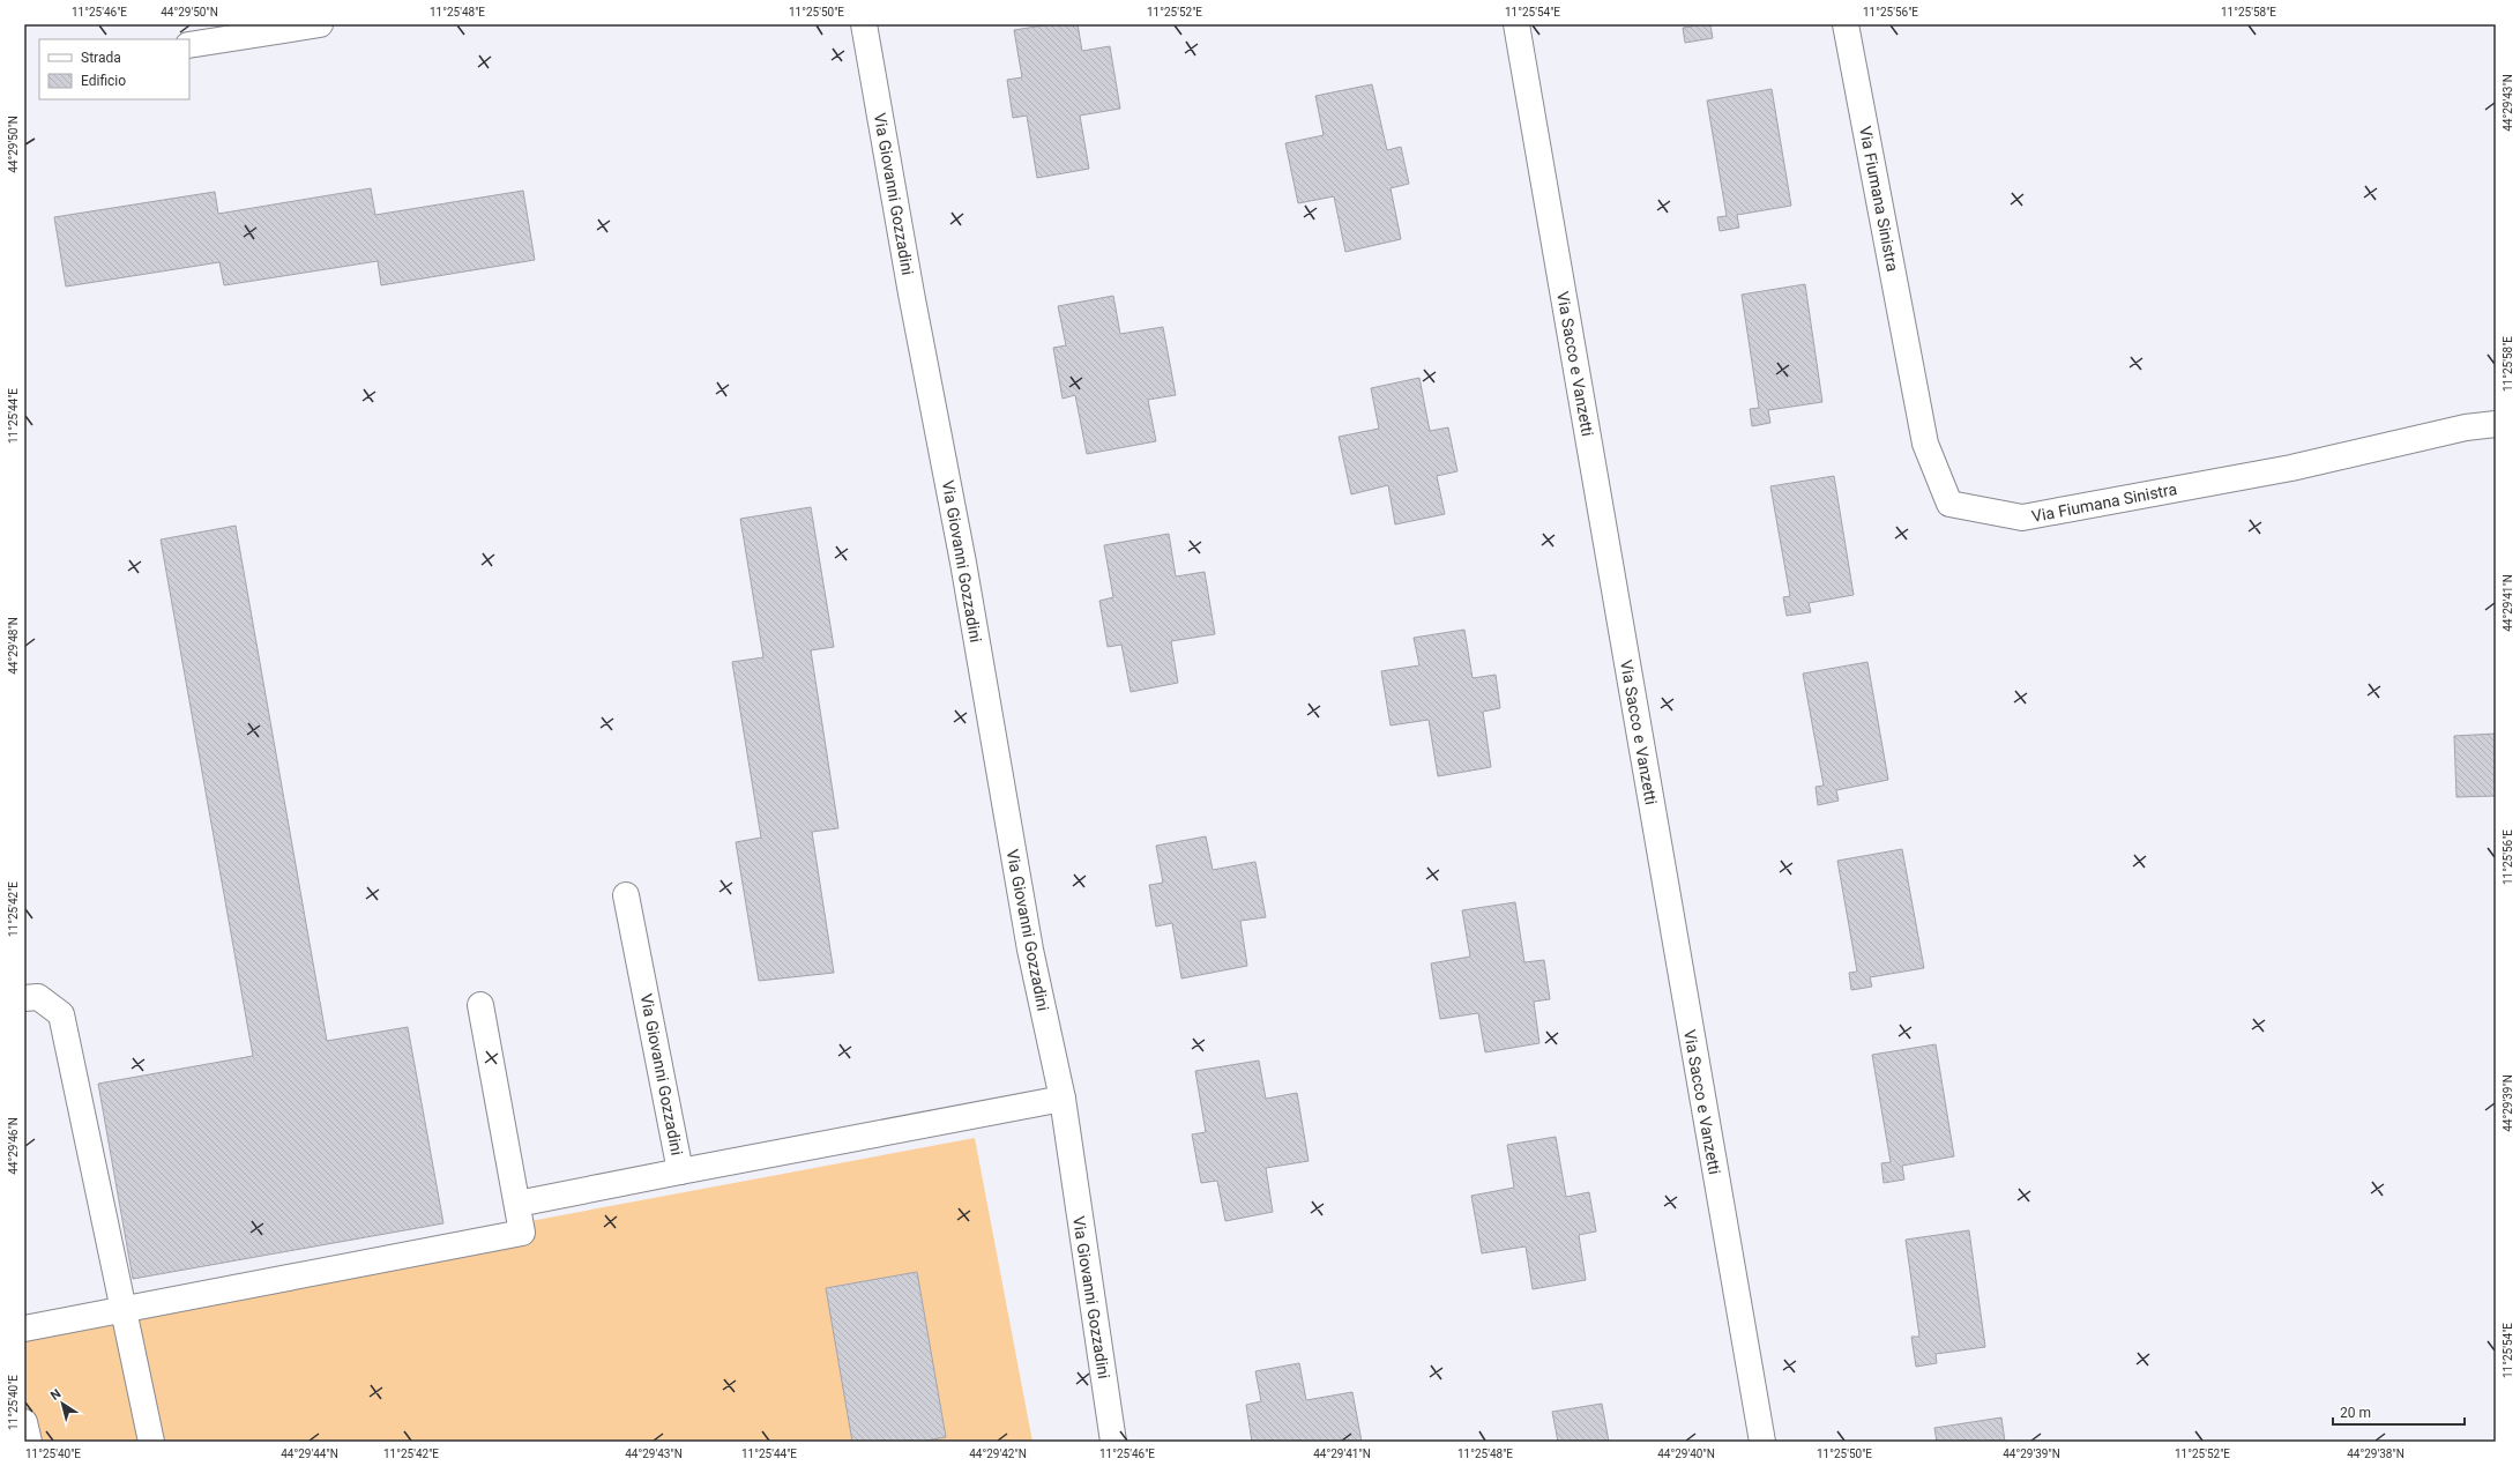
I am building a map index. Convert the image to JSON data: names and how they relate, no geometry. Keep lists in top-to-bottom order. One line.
{"streets":{"street":["Via Giovanni Gozzadini","Via Fiumana Sinistra","Via Sacco e Vanzetti"]},"legend":["Strada","Edificio"],"scale_bar":"20 m","north":"top left","coordinates":["11°25'46\"E","44°29'50\"N","11°25'48\"E","11°25'50\"E","11°25'52\"E","11°25'54\"E","11°25'56\"E","11°25'58\"E","44°29'43\"N","11°25'44\"E","44°29'41\"N","44°29'48\"N","11°25'42\"E","44°29'39\"N","44°29'46\"N","11°25'40\"E","44°29'44\"N","44°29'42\"N","44°29'40\"N","44°29'38\"N"]}
